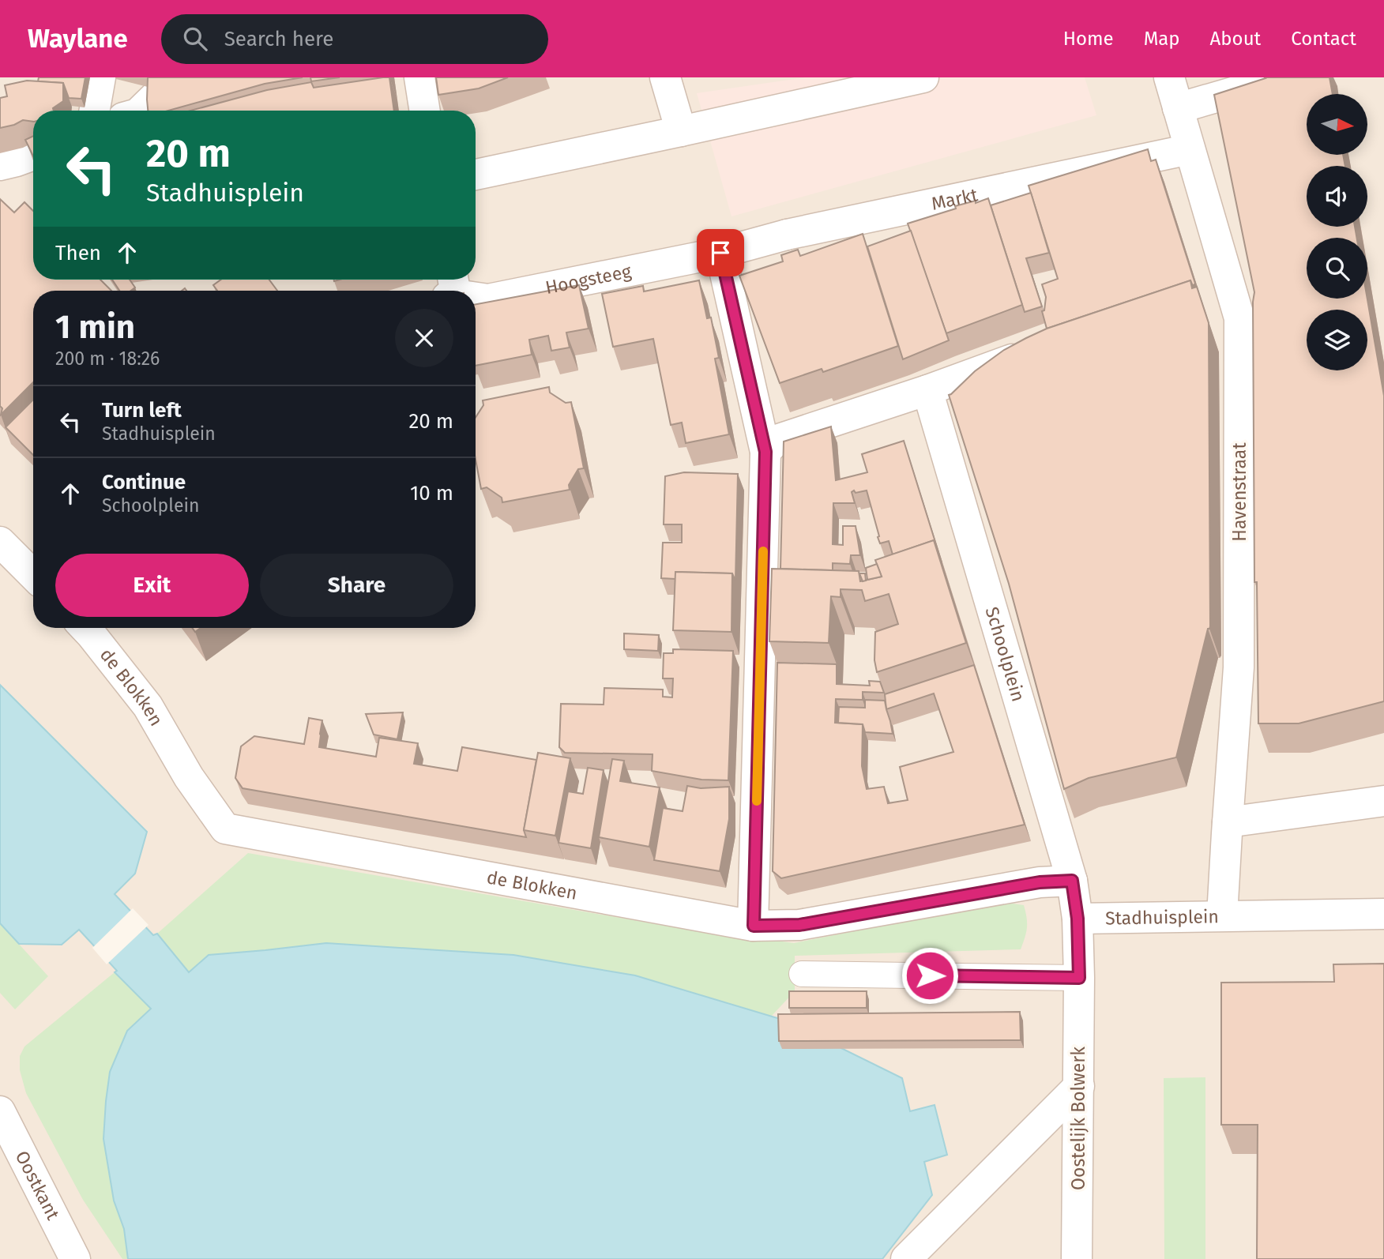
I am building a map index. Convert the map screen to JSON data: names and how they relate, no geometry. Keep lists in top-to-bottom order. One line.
{"streets":{"street":["Markt","Hoogsteeg","Havenstraat","Schoolplein","de Blokken","Stadhuisplein","Oostelijk Bolwerk","Oostkant"]},"crossings":[["Markt","Hoogsteeg"],["Markt","Havenstraat"],["Havenstraat","Stadhuisplein"],["Schoolplein","de Blokken"],["Schoolplein","Stadhuisplein"]],"north":"right","page":{"header":"Waylane","search":"Search here","nav":["Home","Map","About","Contact"],"turn":["20 m","Stadhuisplein"],"then":"Then","heading":["1 min","200 m · 18:26"],"list":[{"name":"Turn left","note":"Stadhuisplein","value":"20 m"},{"name":"Continue","note":"Schoolplein","value":"10 m"}],"buttons":["Exit","Share"]}}
